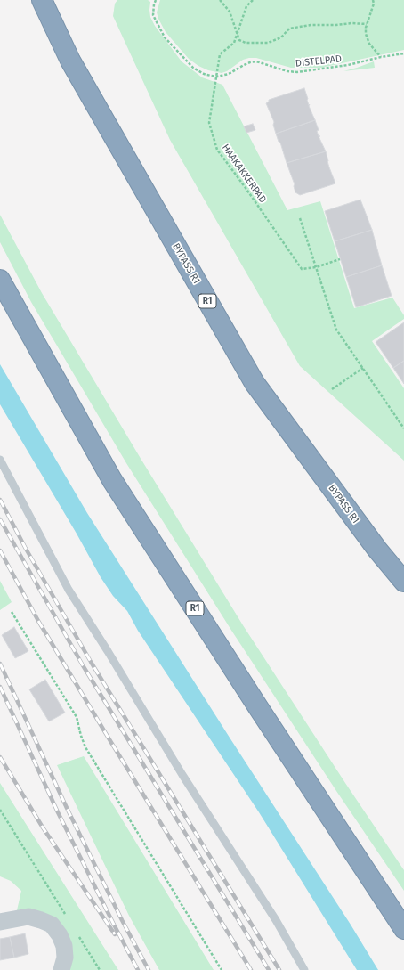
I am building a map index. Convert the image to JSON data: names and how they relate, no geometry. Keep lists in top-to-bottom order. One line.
{"streets":{"highway":["BYPASS R1","R1"],"path":["DISTELPAD","HAAKAKKERPAD"]},"crossings":[["DISTELPAD","HAAKAKKERPAD"]]}
